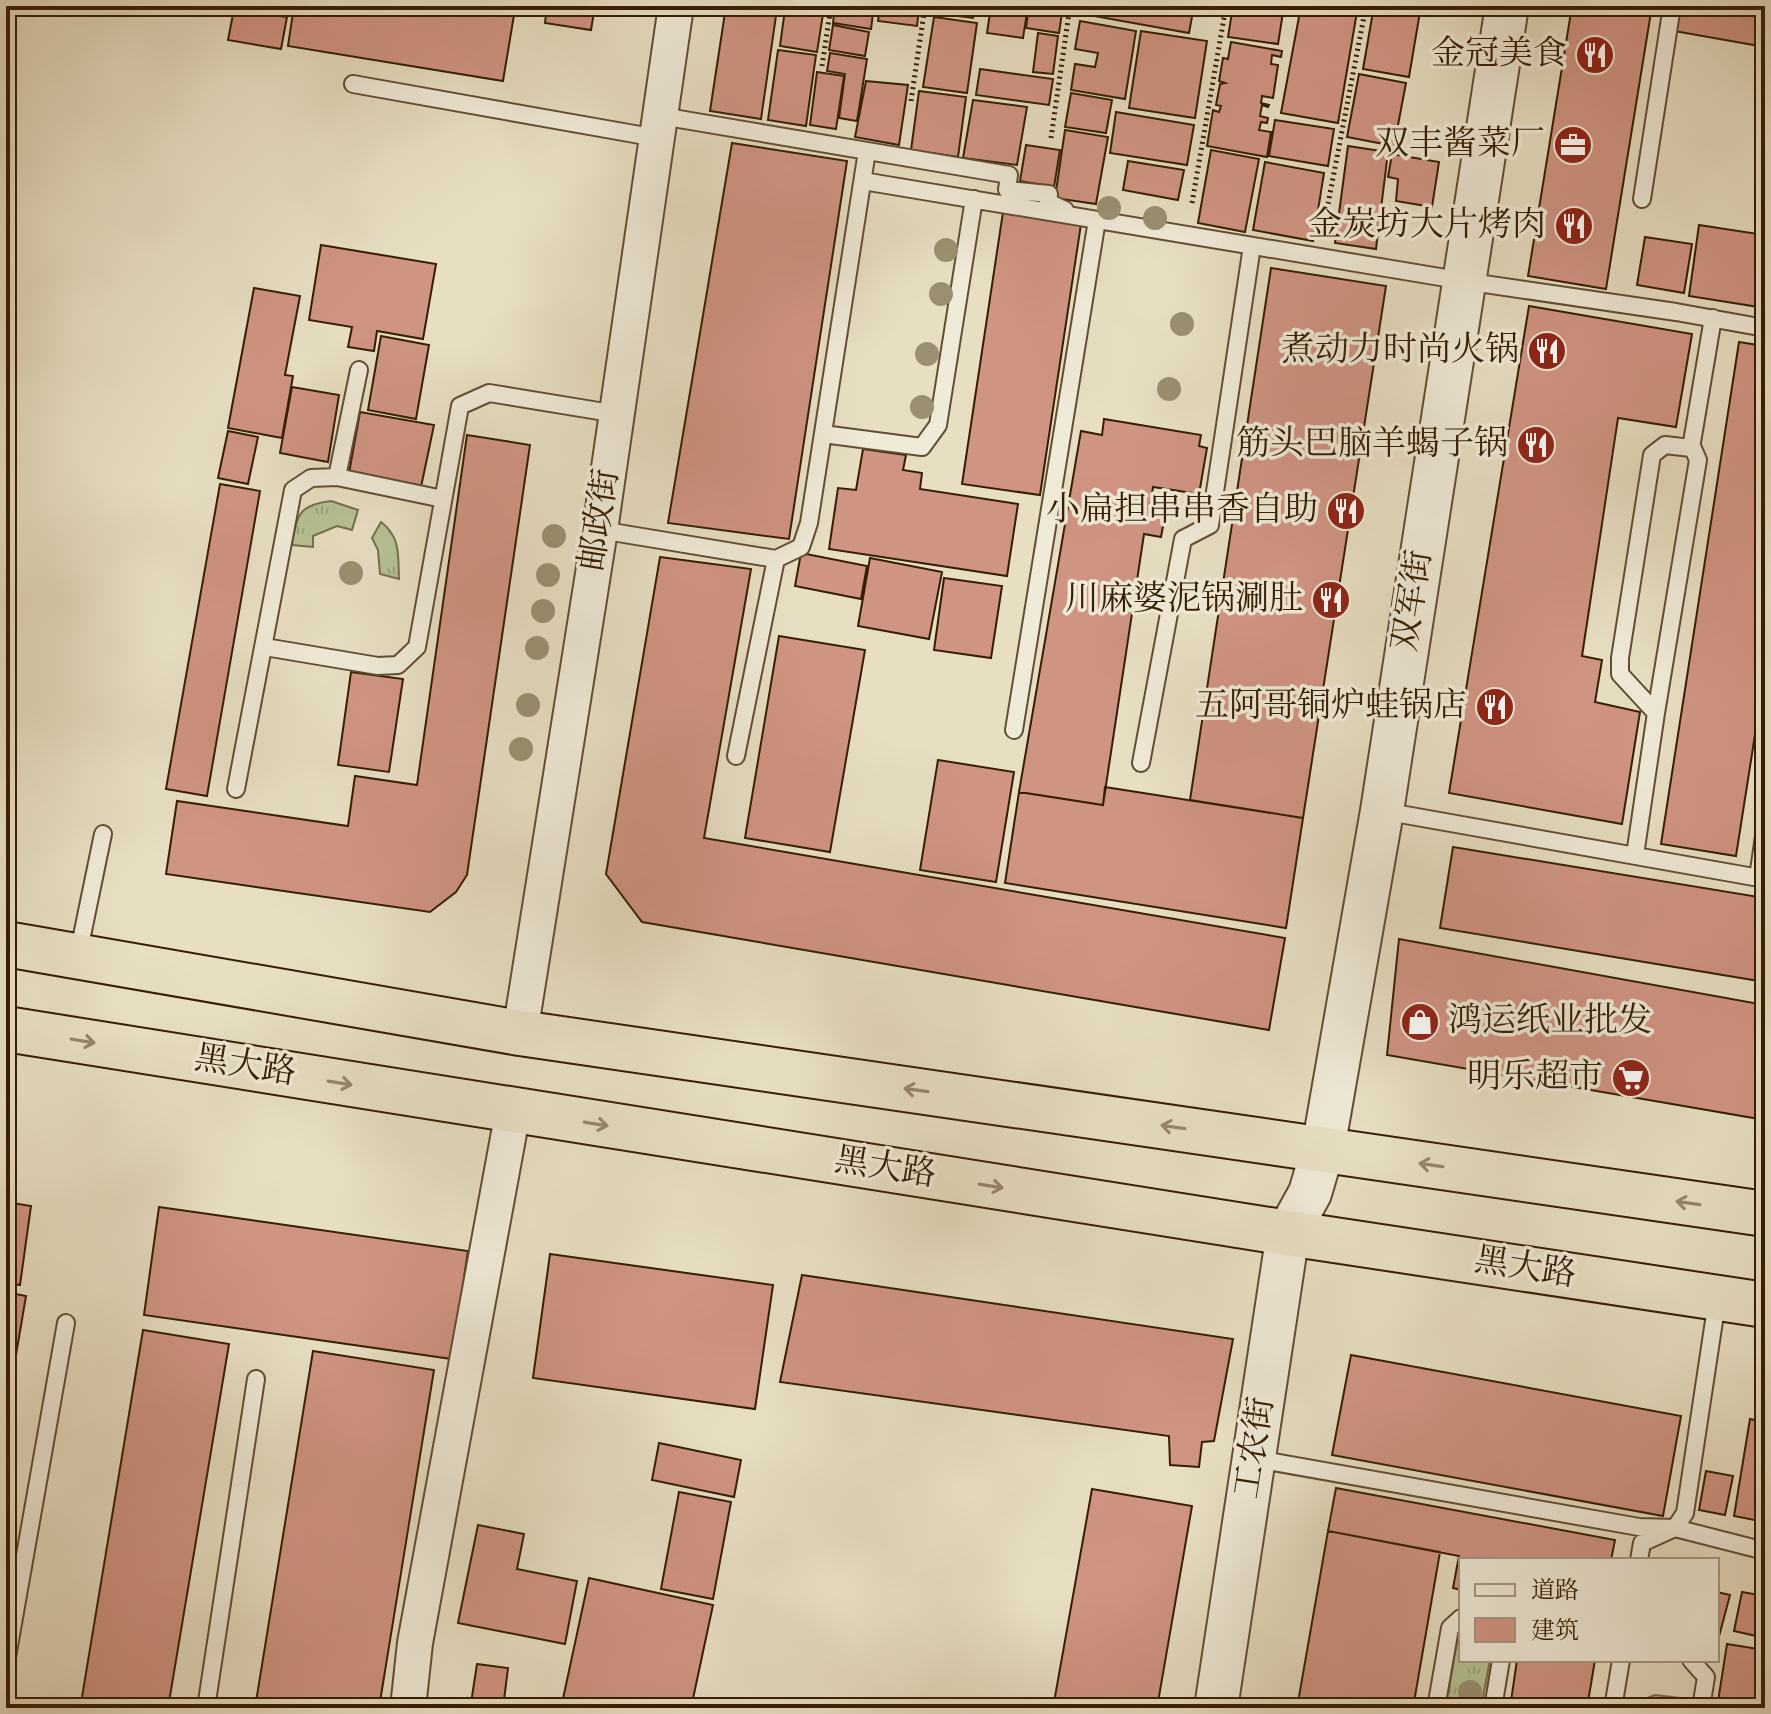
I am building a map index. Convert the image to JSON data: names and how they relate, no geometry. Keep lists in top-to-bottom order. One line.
{"streets":{"highway":["黑大路"],"street":["邮政街","双军街","工农街"]},"crossings":[["双军街","工农街"],["黑大路","工农街"]],"places":{"restaurant":["金冠美食","金炭坊大片烤肉","煮动力时尚火锅","筋头巴脑羊蝎子锅","小扁担串串香自助","川麻婆泥锅涮肚","五阿哥铜炉蛙锅店"],"office":["双丰酱菜厂"],"shop":["鸿运纸业批发"],"supermarket":["明乐超市"]},"legend":["道路","建筑"]}
